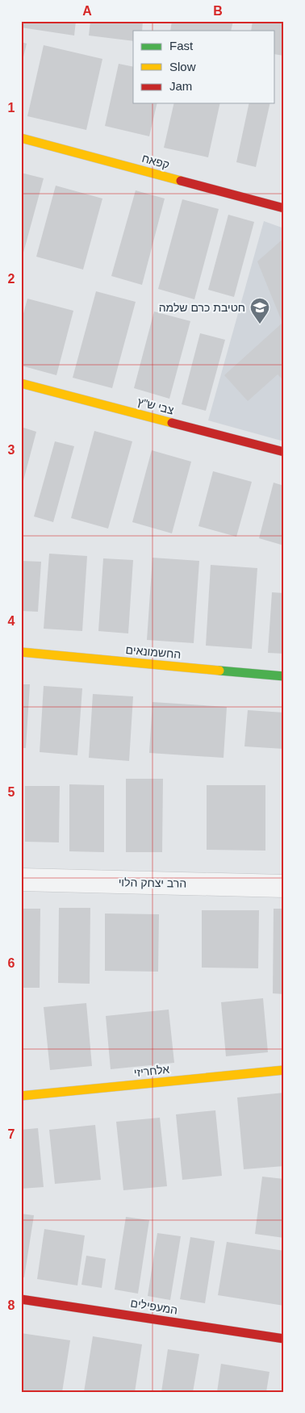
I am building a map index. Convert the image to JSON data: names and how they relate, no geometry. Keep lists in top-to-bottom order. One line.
{"streets":{"street":["קפאח","צבי ש\"ץ","החשמונאים","הרב יצחק הלוי","אלחריזי","המעפילים"]},"places":{"school or university":["חטיבת כרם שלמה"]},"legend":["Fast","Slow","Jam"],"grid":{"columns":["A","B"],"rows":["1","2","3","4","5","6","7","8"]}}
